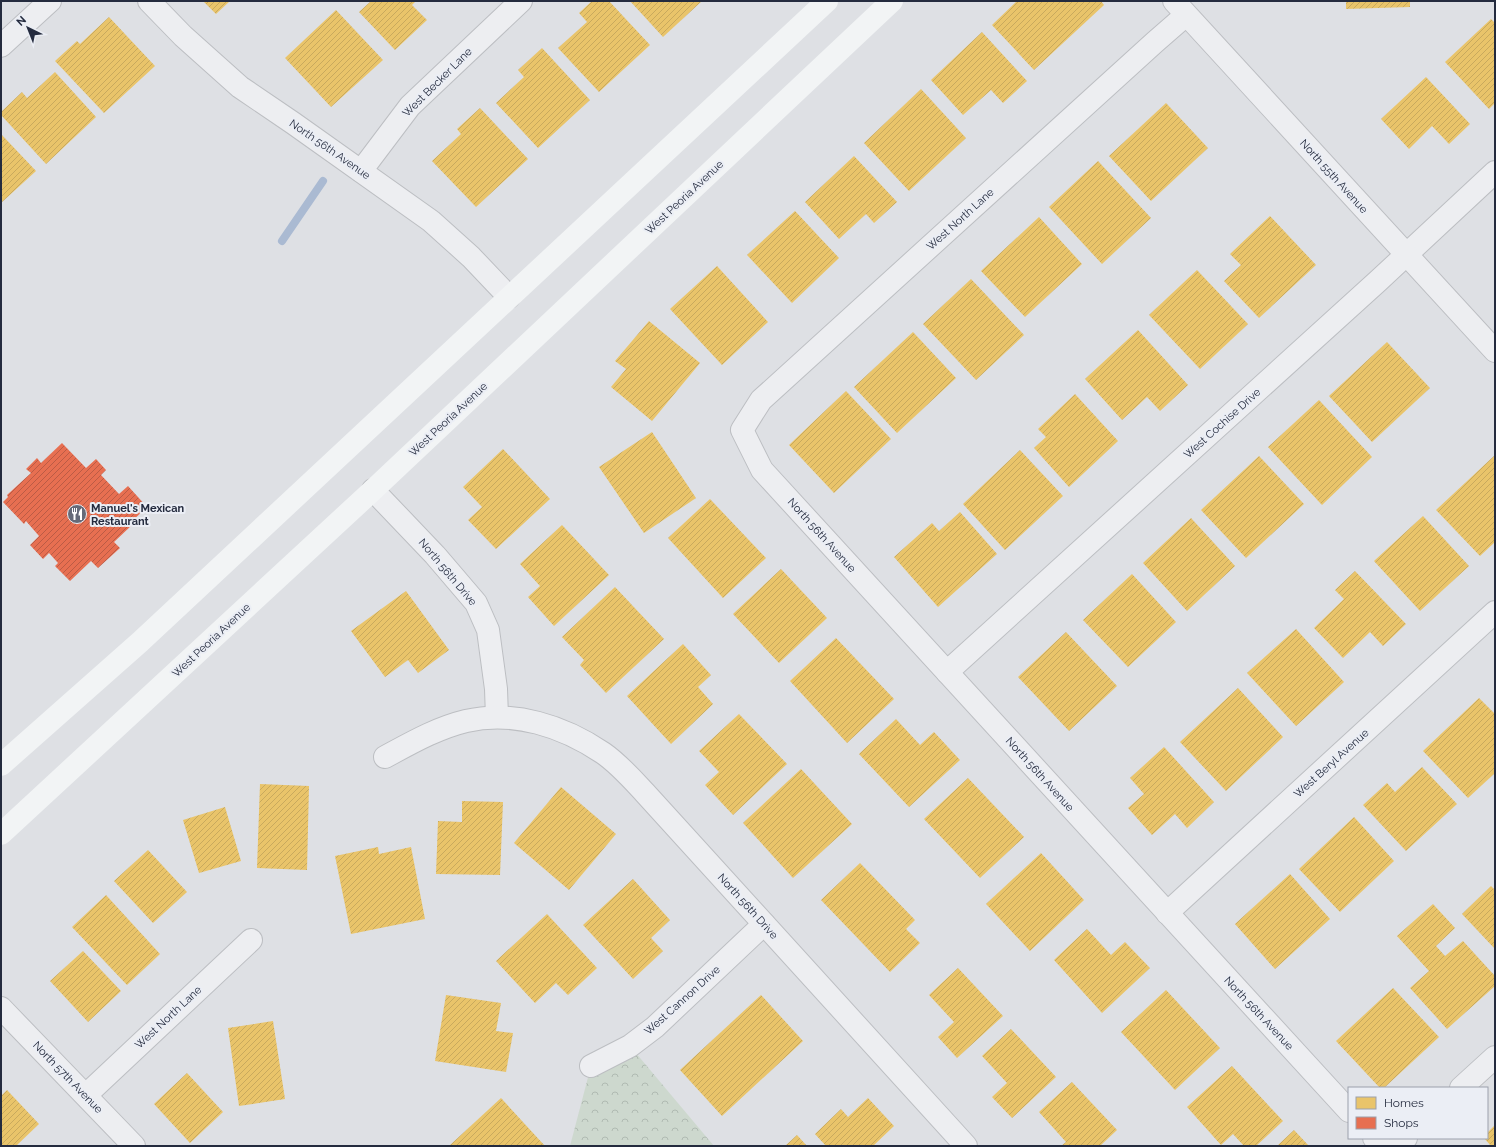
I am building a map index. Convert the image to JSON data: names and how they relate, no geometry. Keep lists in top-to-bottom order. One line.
{"streets":{"main road":["West Peoria Avenue"],"street":["West Becker Lane","North 56th Avenue","North 55th Avenue","West North Lane","West Cochise Drive","North 56th Drive","West Beryl Avenue","West Cannon Drive","North 57th Avenue"]},"crossings":[["West Becker Lane","North 56th Avenue"],["North 56th Avenue","West North Lane"],["North 56th Avenue","West Cochise Drive"],["North 56th Avenue","West Beryl Avenue"],["North 55th Avenue","West North Lane"],["North 55th Avenue","West Cochise Drive"],["West Peoria Avenue","North 56th Drive"],["West North Lane","North 57th Avenue"],["North 56th Drive","West Cannon Drive"]],"places":{"restaurant":["Manuel's Mexican Restaurant"]},"legend":["Homes","Shops"],"north":"top left"}
